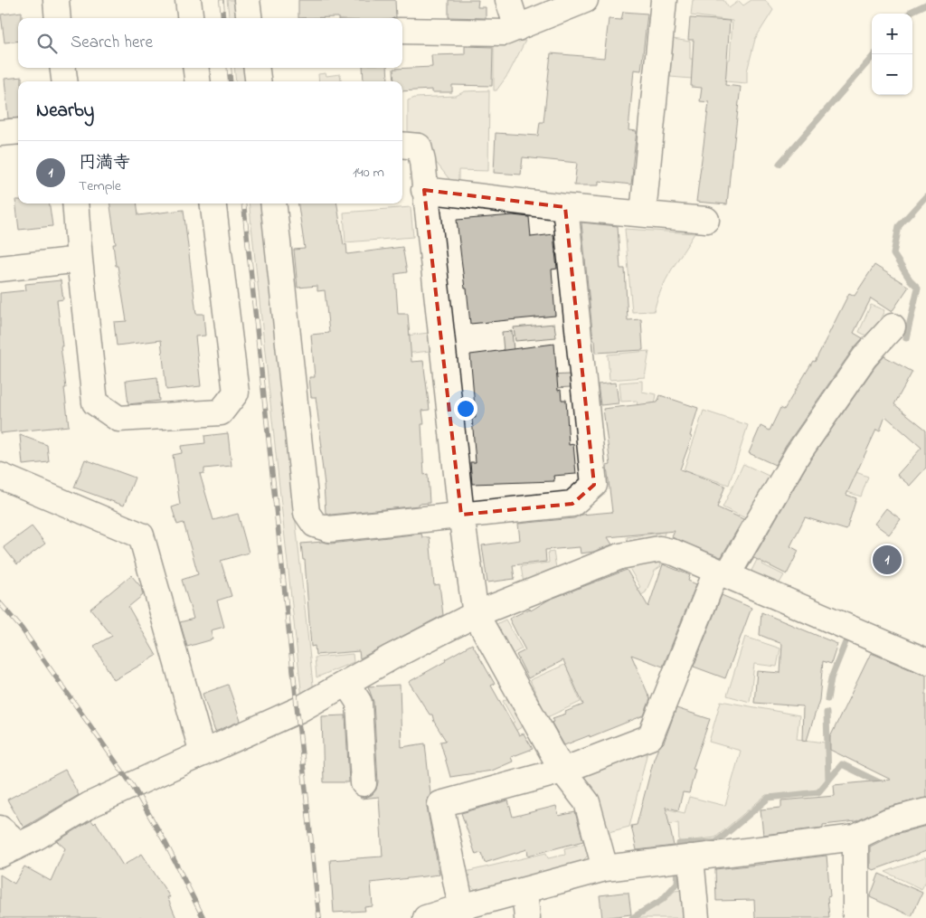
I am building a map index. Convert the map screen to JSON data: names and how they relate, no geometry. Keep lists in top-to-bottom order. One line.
{"page":{"map_buttons":["+","−"],"search":"Search here","heading":"Nearby","list":[{"mark":"1","name":"円満寺","note":"Temple","value":"140 m"}],"pins":"1"}}
